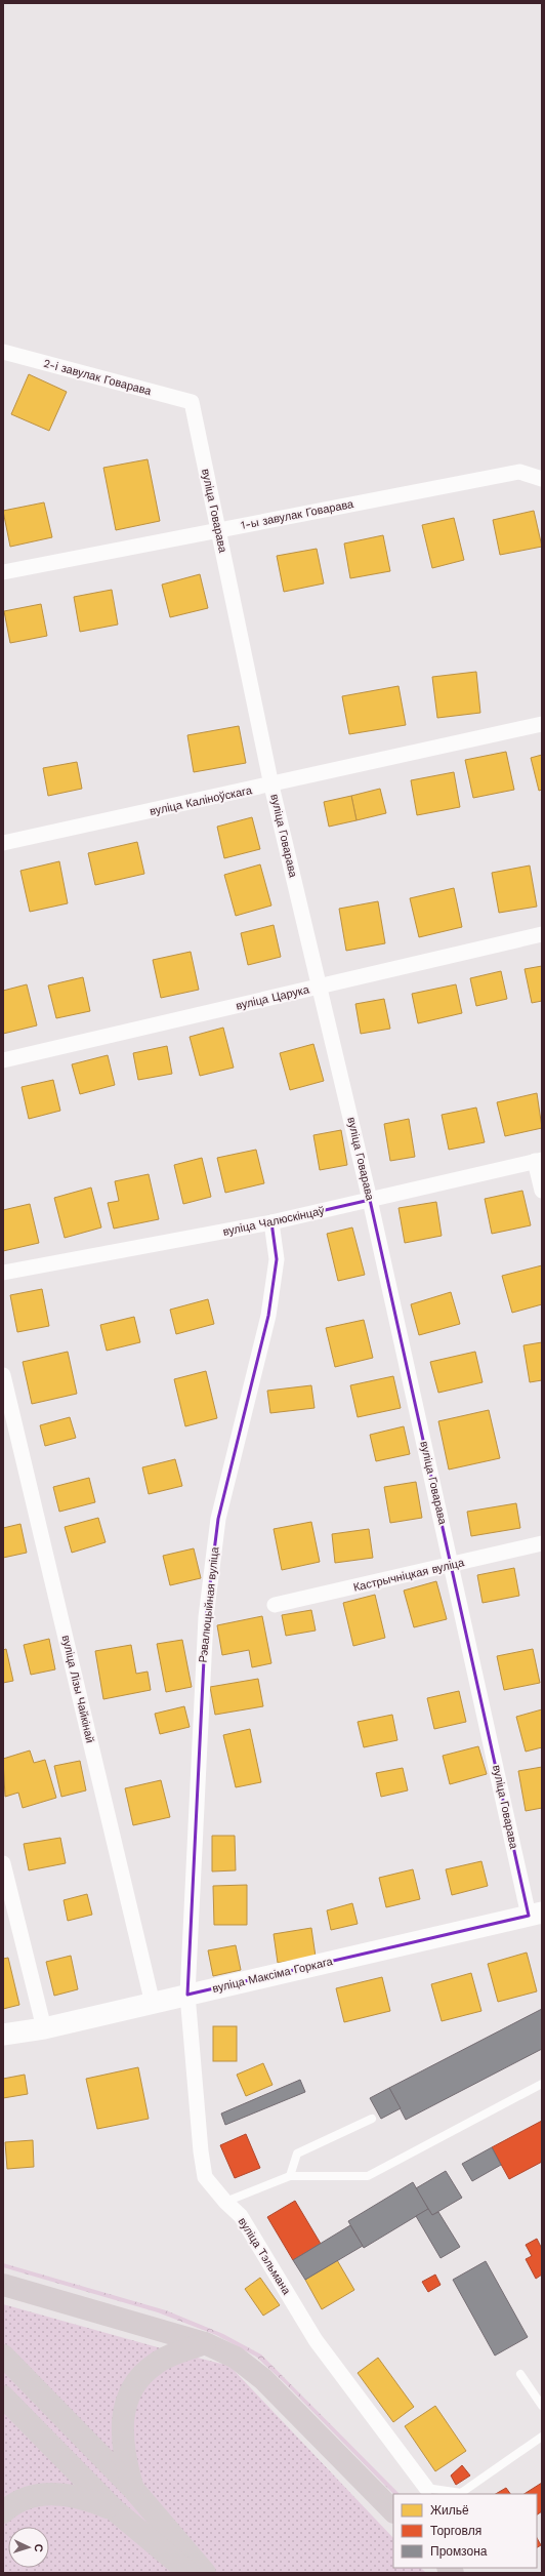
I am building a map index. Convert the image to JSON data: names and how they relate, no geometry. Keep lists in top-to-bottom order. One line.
{"streets":{"street":["2-і завулак Говарава","вуліца Говарава","1-ы завулак Говарава","вуліца Каліноўскага","вуліца Царука","вуліца Чалюскінцаў","Кастрычніцкая вуліца","Рэвалюцыйная вуліца","вуліца Лізы Чайкінай","вуліца Максіма Горкага","вуліца Тэльмана"]},"crossings":[["2-і завулак Говарава","вуліца Говарава"],["вуліца Говарава","1-ы завулак Говарава"],["вуліца Говарава","вуліца Каліноўскага"],["вуліца Говарава","вуліца Царука"],["вуліца Говарава","вуліца Чалюскінцаў"],["вуліца Говарава","Кастрычніцкая вуліца"],["вуліца Говарава","вуліца Максіма Горкага"],["вуліца Чалюскінцаў","Рэвалюцыйная вуліца"],["Рэвалюцыйная вуліца","вуліца Максіма Горкага"],["Рэвалюцыйная вуліца","вуліца Тэльмана"],["вуліца Лізы Чайкінай","вуліца Максіма Горкага"],["вуліца Максіма Горкага","вуліца Тэльмана"]],"legend":["Жильё","Торговля","Промзона"],"north":"right"}
